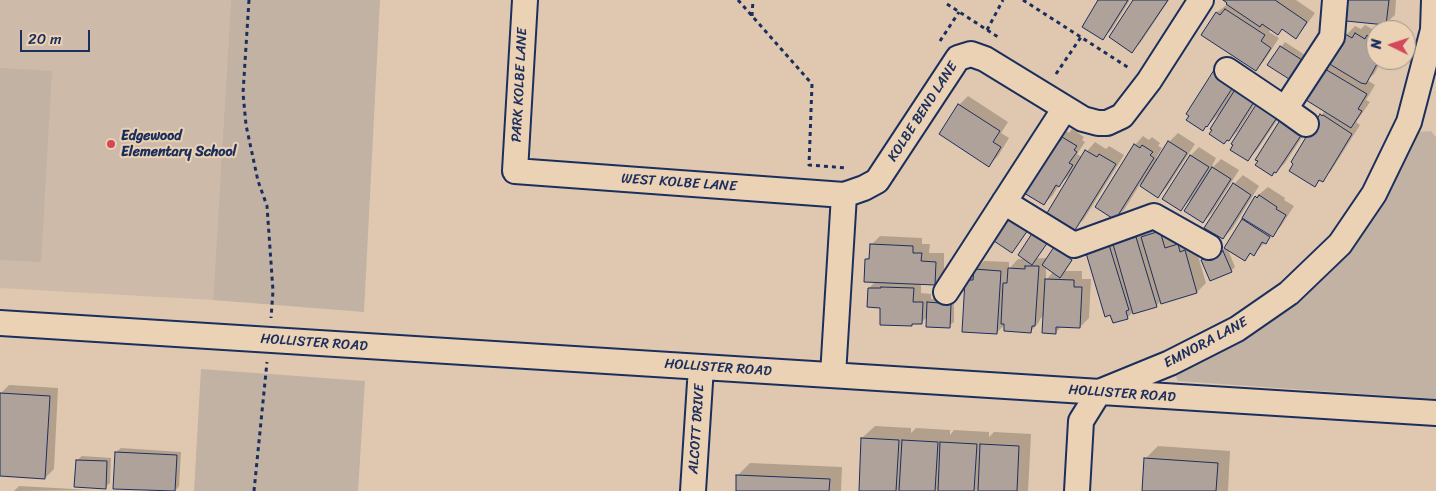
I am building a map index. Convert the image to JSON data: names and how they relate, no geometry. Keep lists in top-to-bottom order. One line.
{"streets":{"street":["PARK KOLBE LANE","KOLBE BEND LANE","WEST KOLBE LANE","HOLLISTER ROAD","EMNORA LANE","ALCOTT DRIVE"]},"crossings":[["PARK KOLBE LANE","WEST KOLBE LANE"],["KOLBE BEND LANE","WEST KOLBE LANE"],["HOLLISTER ROAD","EMNORA LANE"],["HOLLISTER ROAD","ALCOTT DRIVE"]],"places":["Edgewood Elementary School"],"scale_bar":"20 m","north":"left"}
